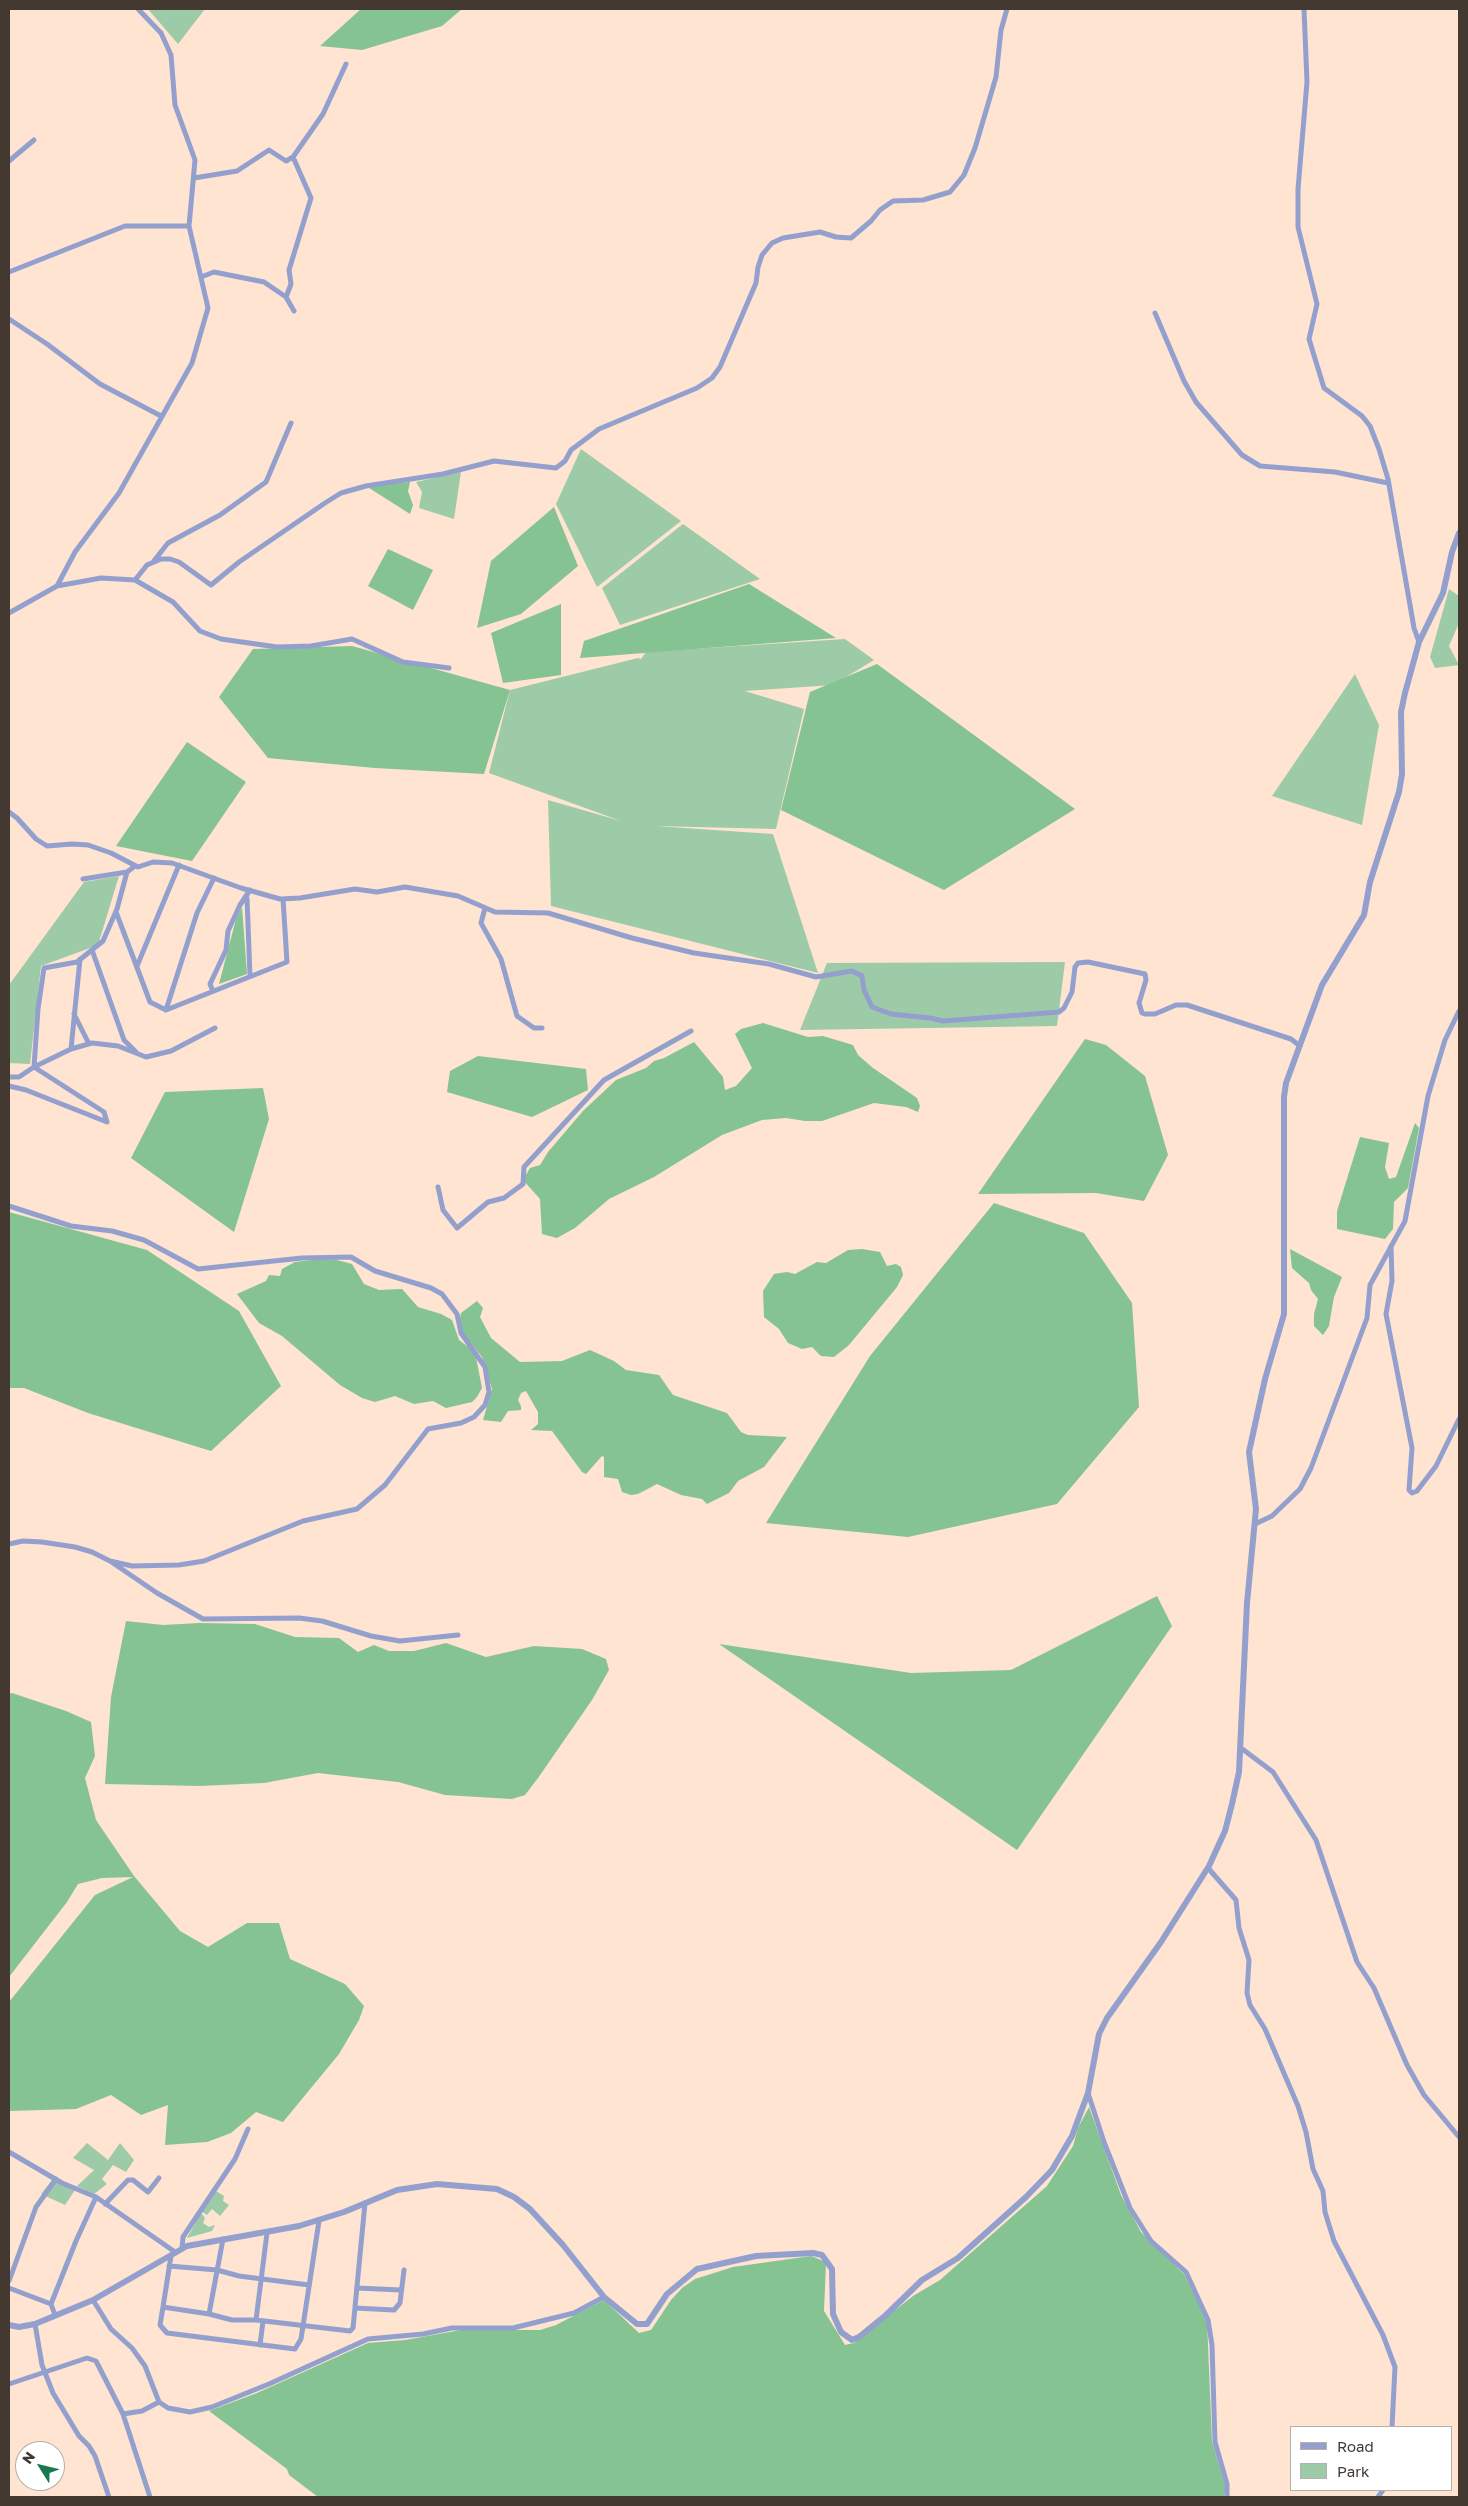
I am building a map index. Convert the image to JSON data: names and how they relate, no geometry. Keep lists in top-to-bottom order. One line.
{"legend":["Road","Park"],"north":"top left"}
